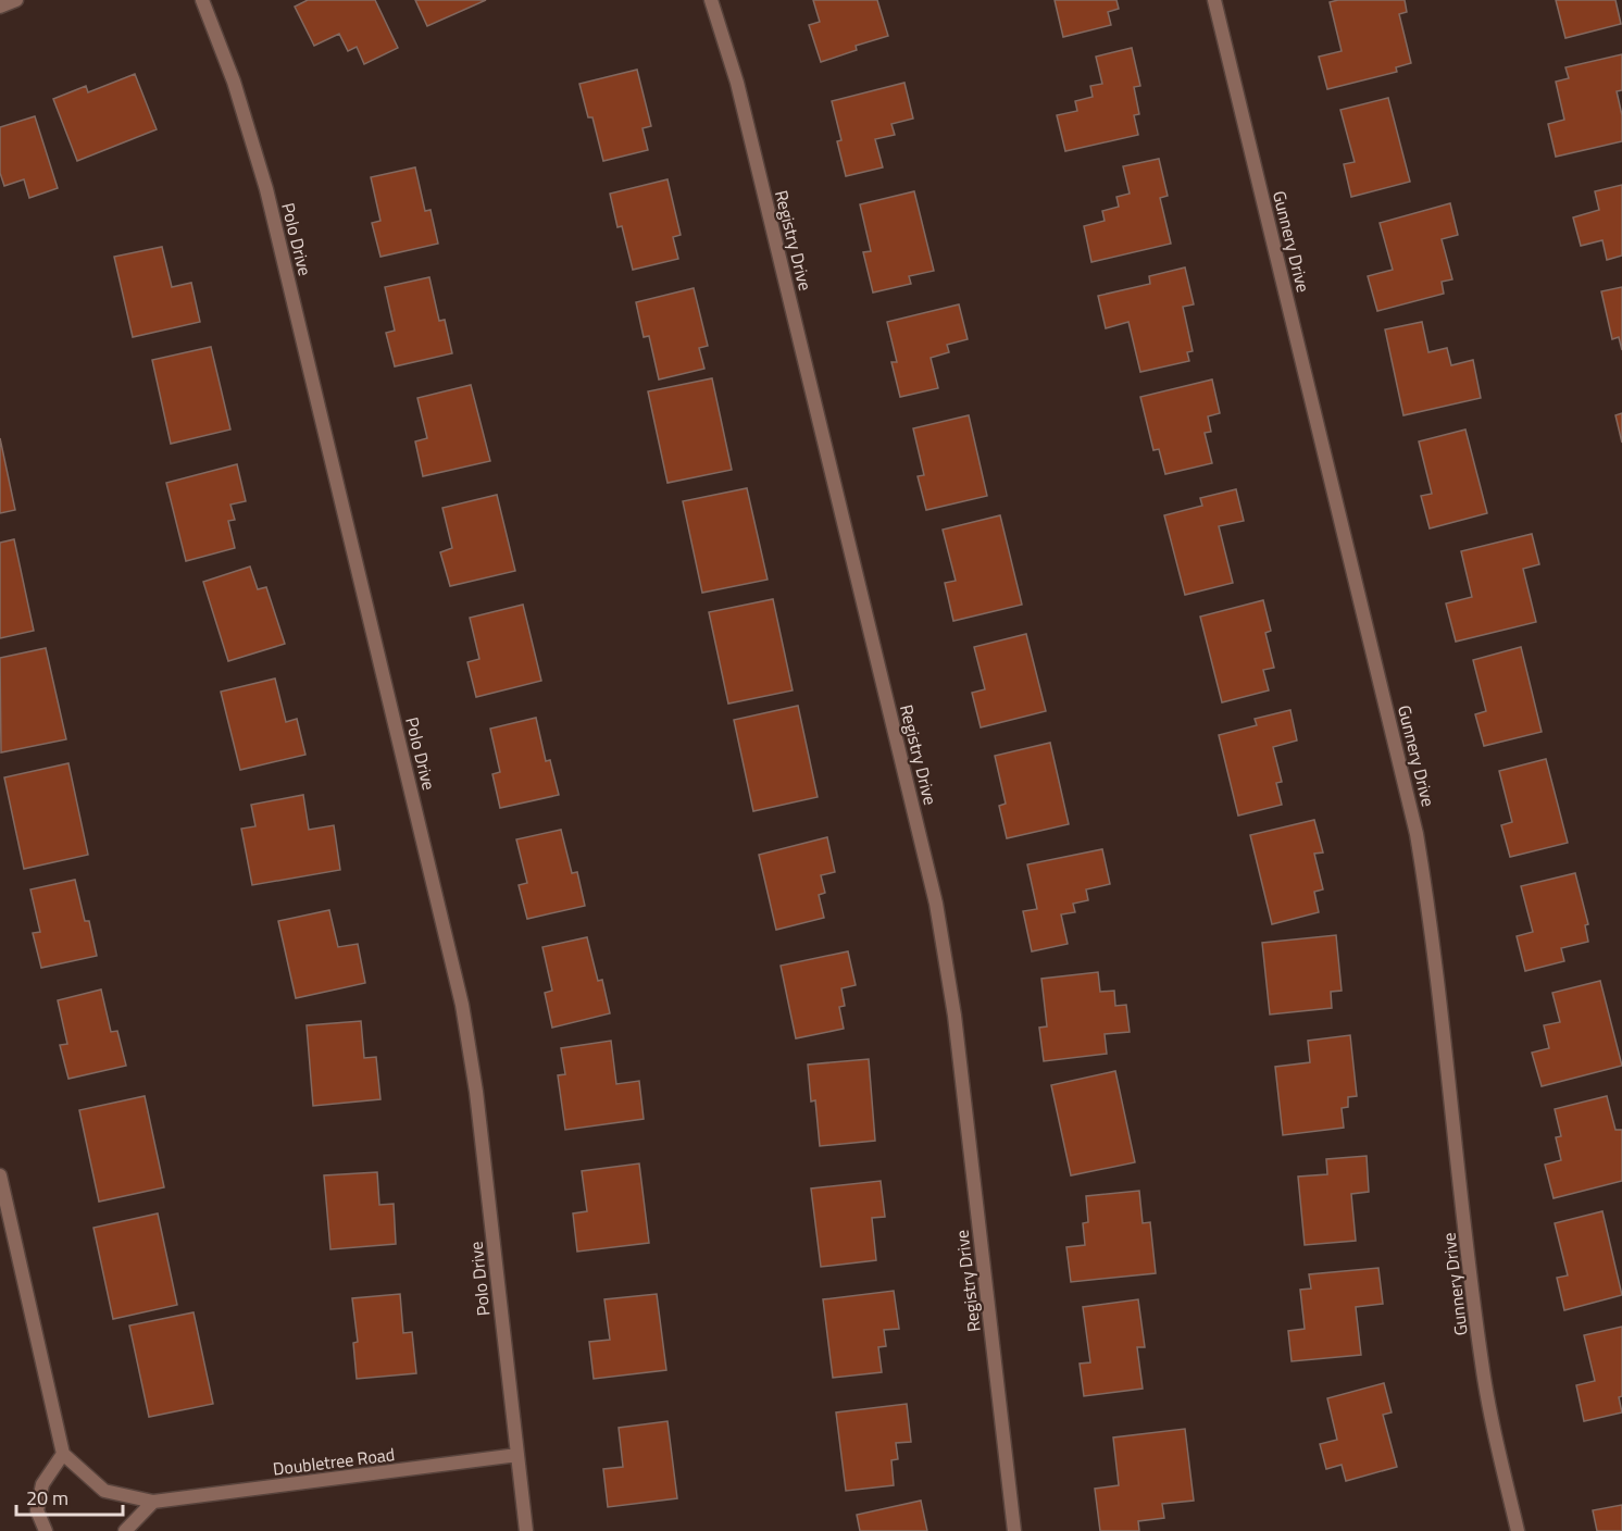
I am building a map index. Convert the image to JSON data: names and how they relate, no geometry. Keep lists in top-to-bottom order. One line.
{"streets":{"street":["Polo Drive","Registry Drive","Gunnery Drive","Doubletree Road"]},"crossings":[["Polo Drive","Doubletree Road"]],"scale_bar":"20 m"}
